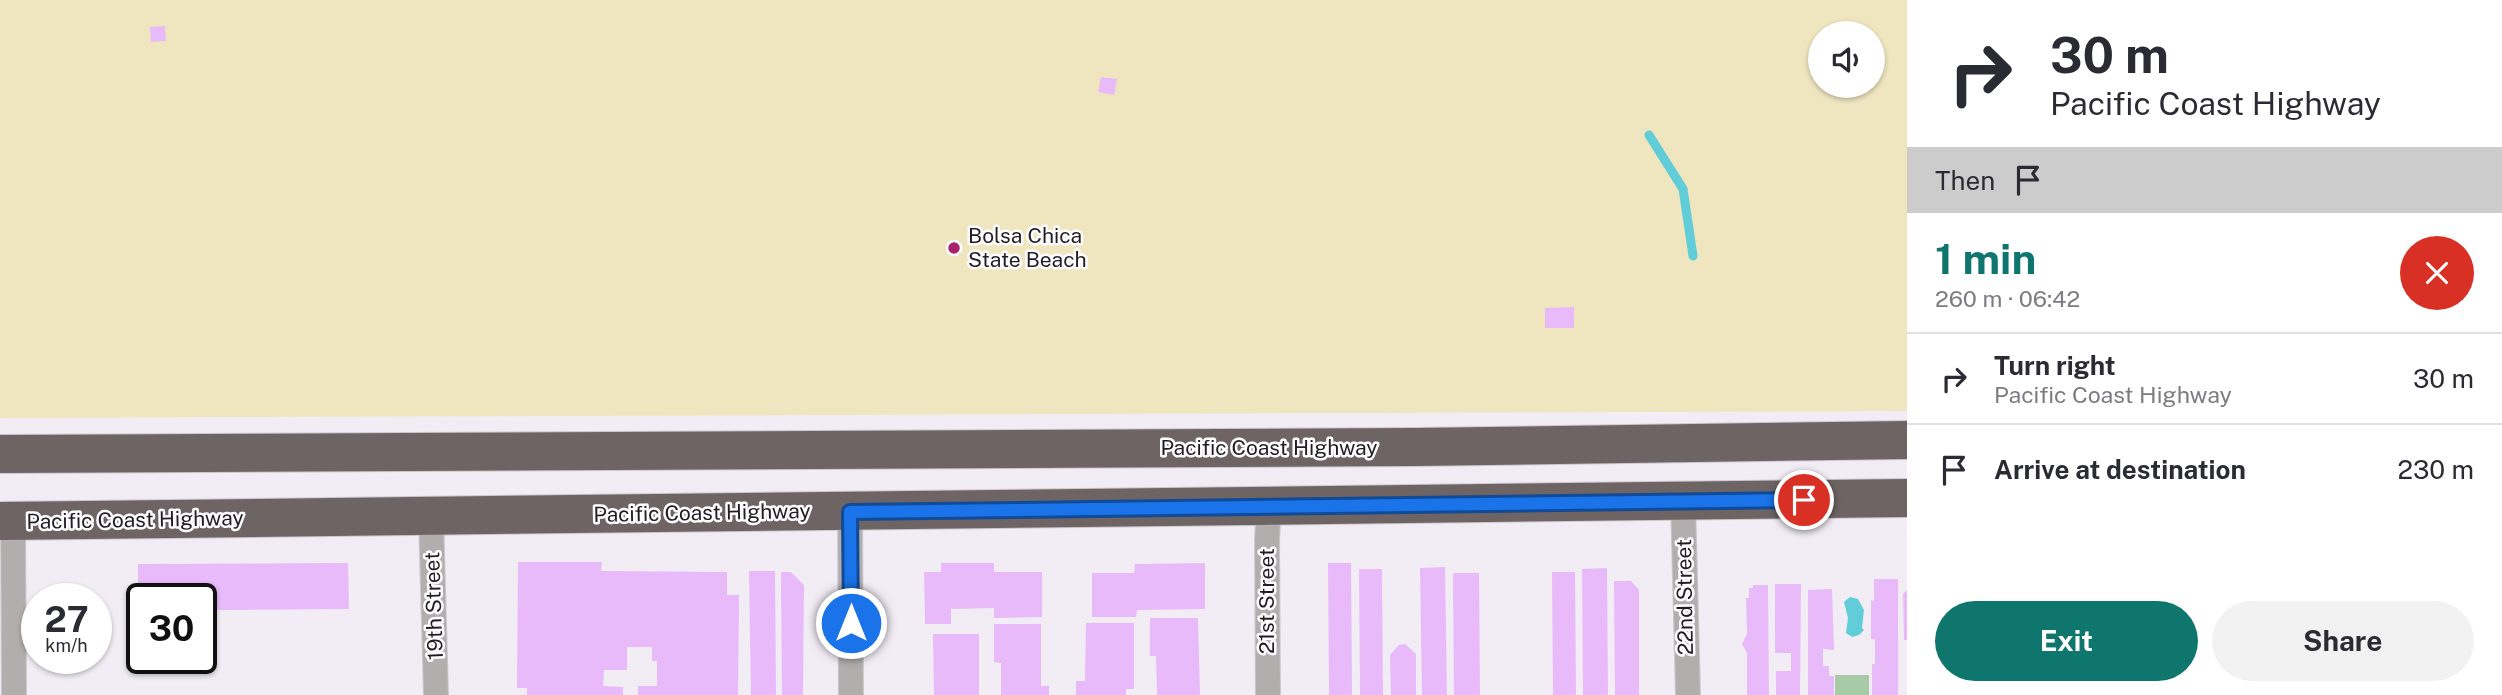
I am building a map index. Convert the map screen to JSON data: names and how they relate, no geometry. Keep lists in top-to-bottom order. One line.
{"streets":{"highway":["Pacific Coast Highway"],"street":["22nd Street","21st Street","19th Street"]},"crossings":[["Pacific Coast Highway","22nd Street"],["Pacific Coast Highway","21st Street"],["Pacific Coast Highway","19th Street"]],"places":["Bolsa Chica State Beach"],"page":{"turn":["30 m","Pacific Coast Highway"],"then":"Then","heading":["1 min","260 m · 06:42"],"list":[{"name":"Turn right","note":"Pacific Coast Highway","value":"30 m"},{"name":"Arrive at destination","value":"230 m"}],"speed":"27 km/h","limit":"30","buttons":["Exit","Share"]}}
